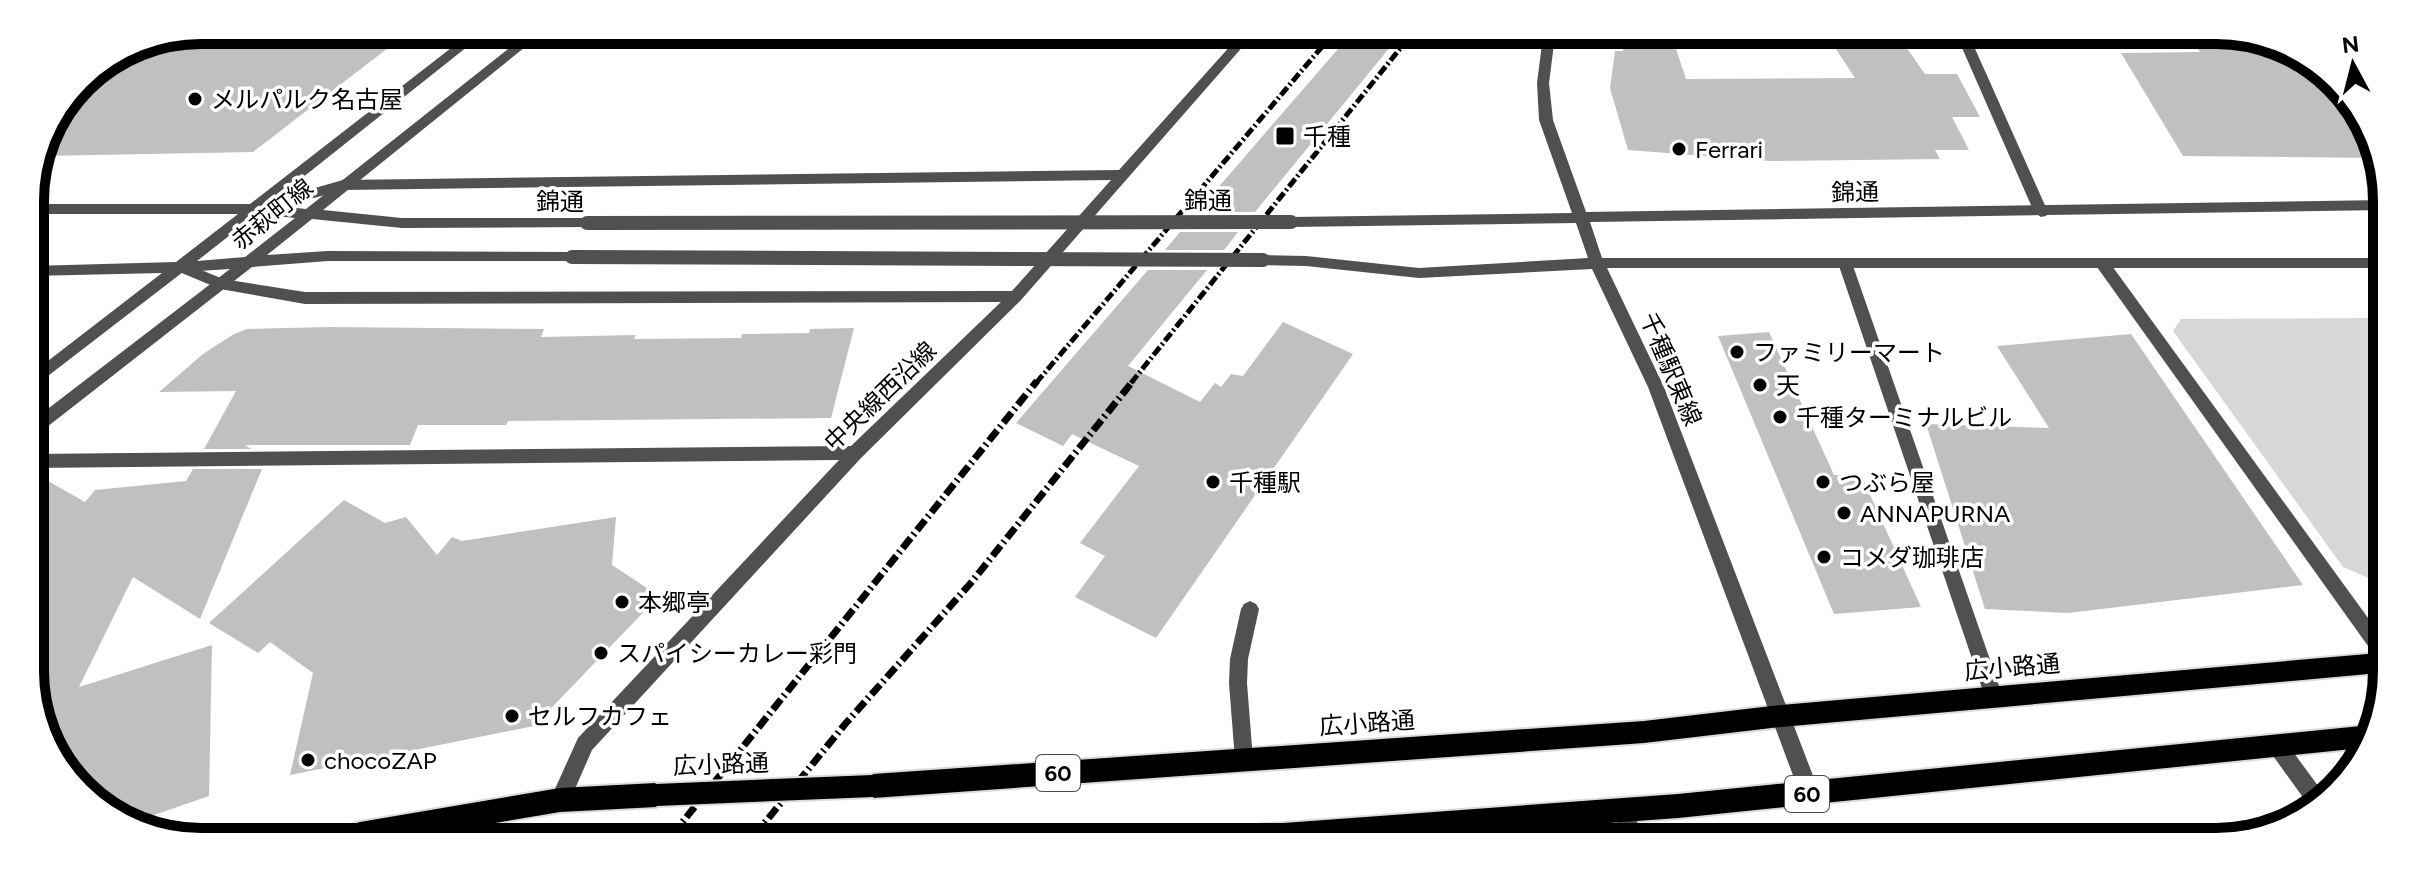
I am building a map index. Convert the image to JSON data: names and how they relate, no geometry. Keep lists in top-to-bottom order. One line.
{"streets":{"main road":["広小路通","60"],"street":["錦通","赤萩町線","千種駅東線","中央線西沿線"]},"crossings":[["錦通","赤萩町線"],["錦通","千種駅東線"],["千種駅東線","広小路通"],["千種駅東線","60"],["中央線西沿線","広小路通"]],"places":{"other":["メルパルク名古屋","Ferrari","ファミリーマート","天","千種ターミナルビル","千種駅","つぶら屋","ANNAPURNA","コメダ珈琲店","本郷亭","スパイシーカレー彩門","セルフカフェ","chocoZAP"],"transit":["千種"]},"north":"top"}
